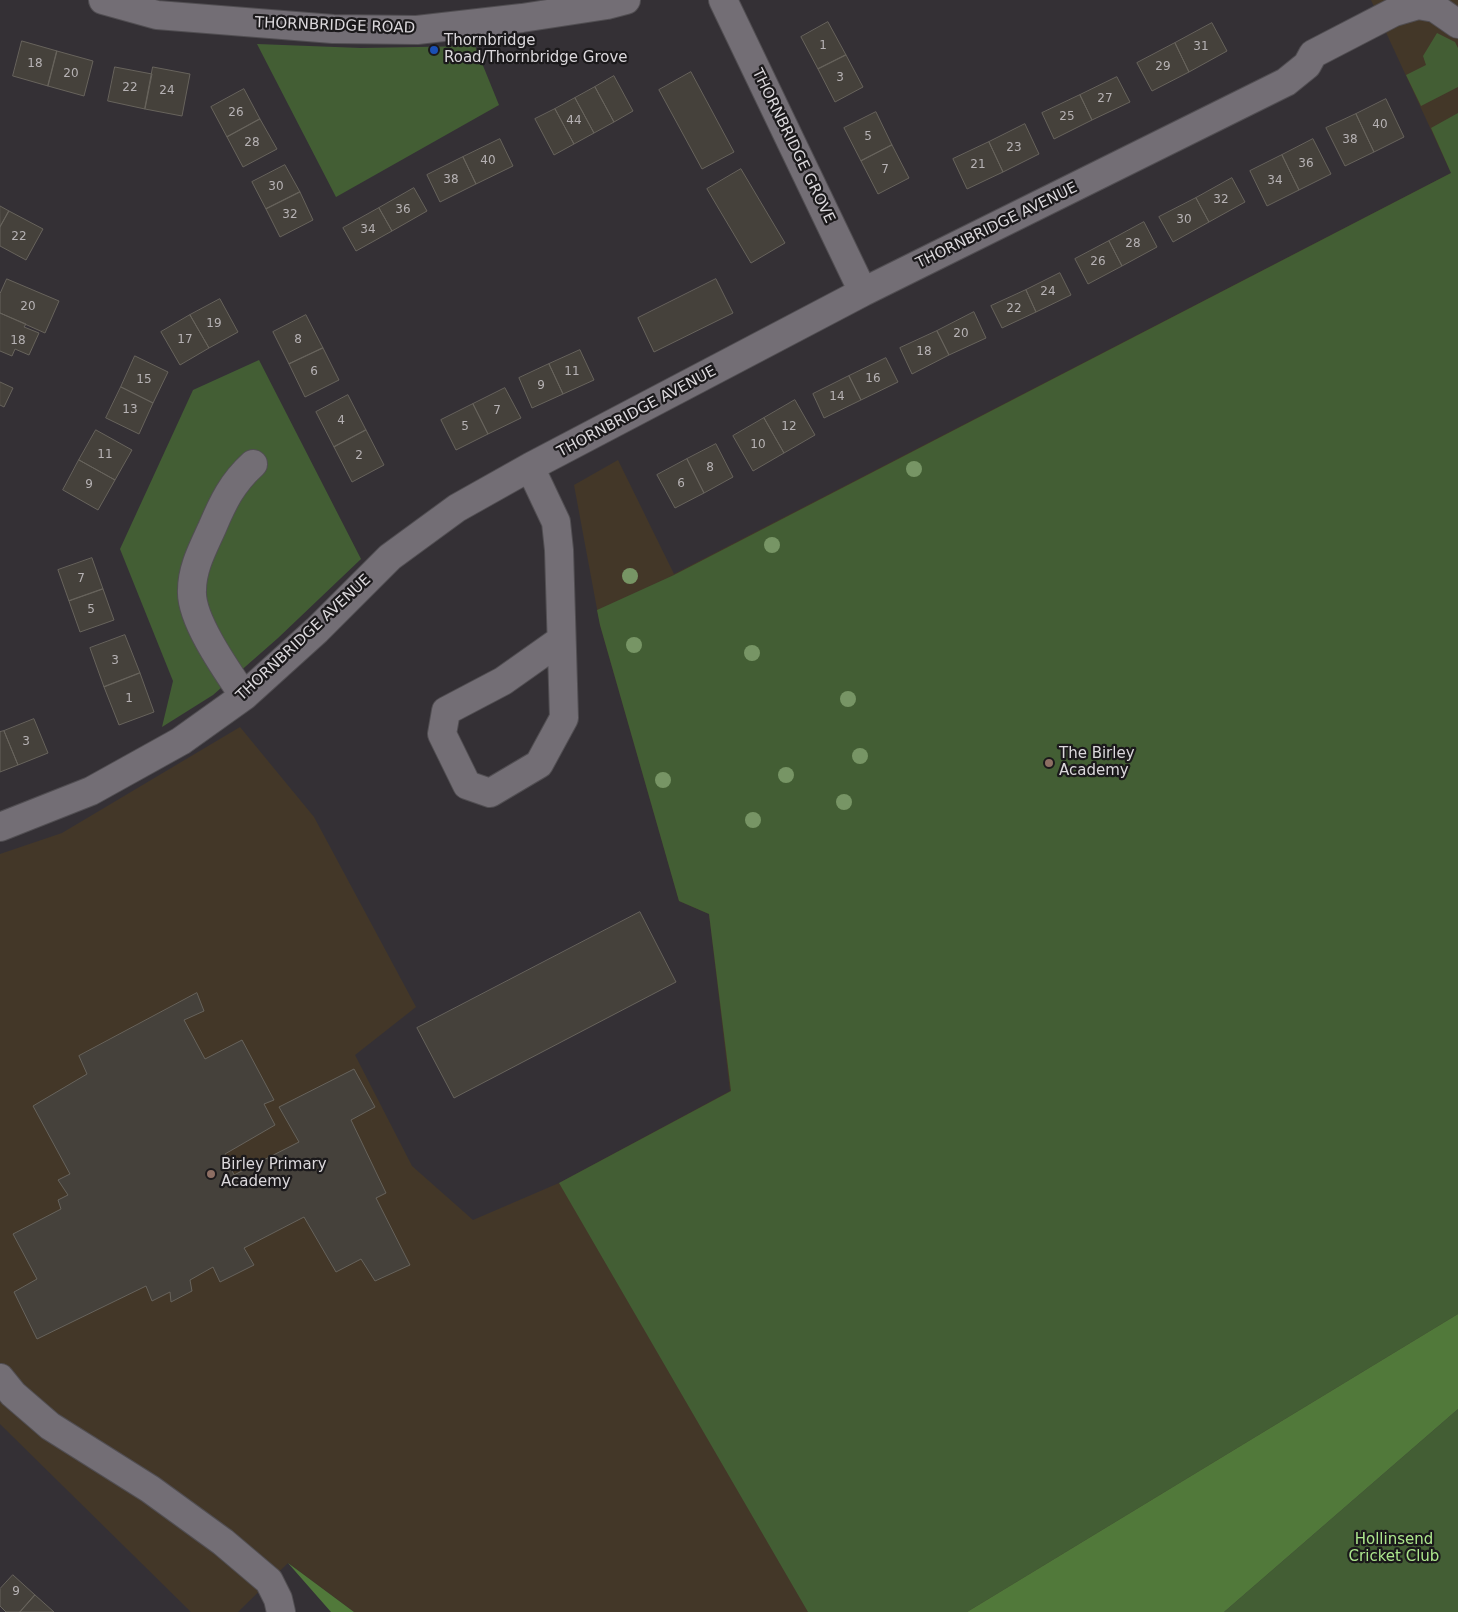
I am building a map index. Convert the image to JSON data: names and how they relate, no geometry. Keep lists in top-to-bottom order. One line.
{"streets":{"street":["THORNBRIDGE ROAD","THORNBRIDGE GROVE","THORNBRIDGE AVENUE"]},"crossings":[["THORNBRIDGE GROVE","THORNBRIDGE AVENUE"]],"parks":["Hollinsend Cricket Club"],"places":["Thornbridge Road/Thornbridge Grove","The Birley Academy","Birley Primary Academy"],"house_numbers":["1","31","18","29","20","3","22","24","27","26","25","44","40","5","38","28","23","40","36","21","7","38","34","30","32","36","32","30","34","22","28","26","24","20","22","19","20","17","8","18","18","6","11","16","15","9","14","13","7","4","5","12","10","11","2","8","6","9","7","5","3","1","3","9"]}
